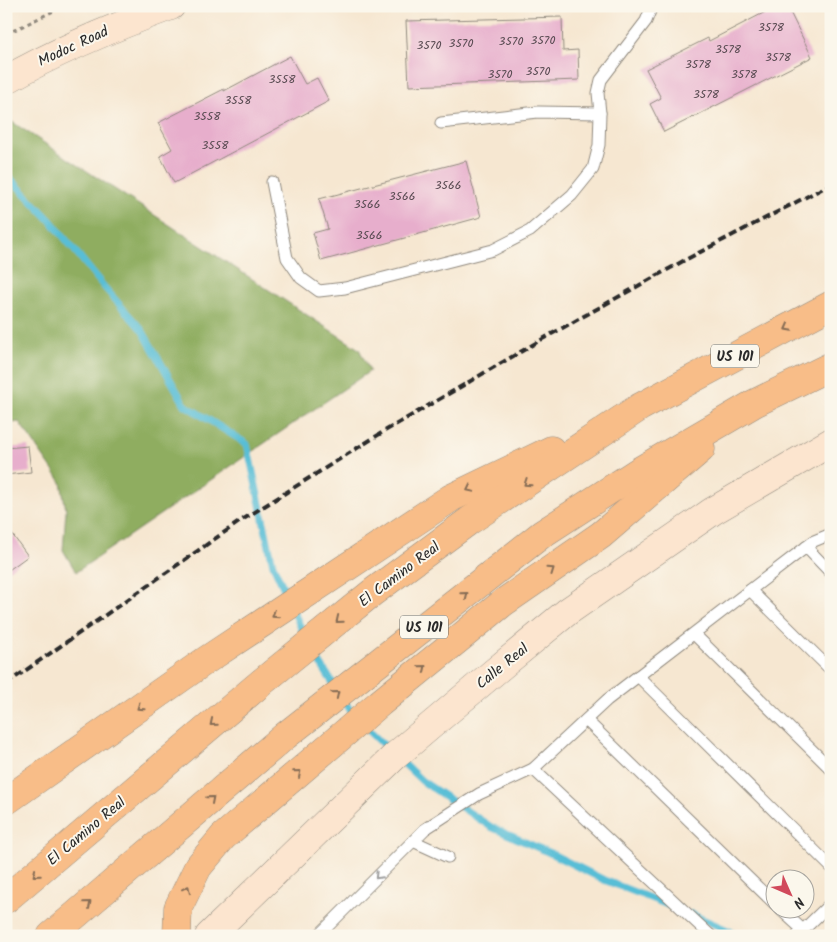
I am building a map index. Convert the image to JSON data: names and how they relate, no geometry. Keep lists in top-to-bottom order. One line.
{"streets":{"highway":["US 101","El Camino Real"],"street":["Modoc Road","Calle Real"]},"house_numbers":["3578","3570","3570","3570","3570","3578","3578","3578","3570","3570","3578","3558","3578","3558","3558","3558","3566","3566","3566","3566"],"north":"bottom right"}
